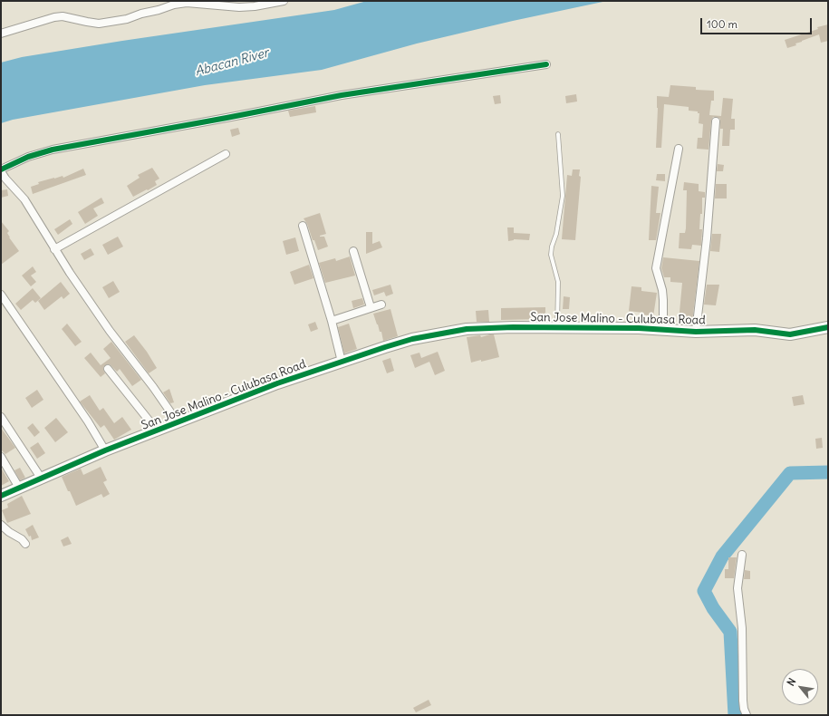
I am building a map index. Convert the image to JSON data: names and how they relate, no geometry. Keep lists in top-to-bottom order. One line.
{"streets":{"street":["San Jose Malino - Culubasa Road"]},"water":["Abacan River"],"scale_bar":"100 m","north":"top left"}
